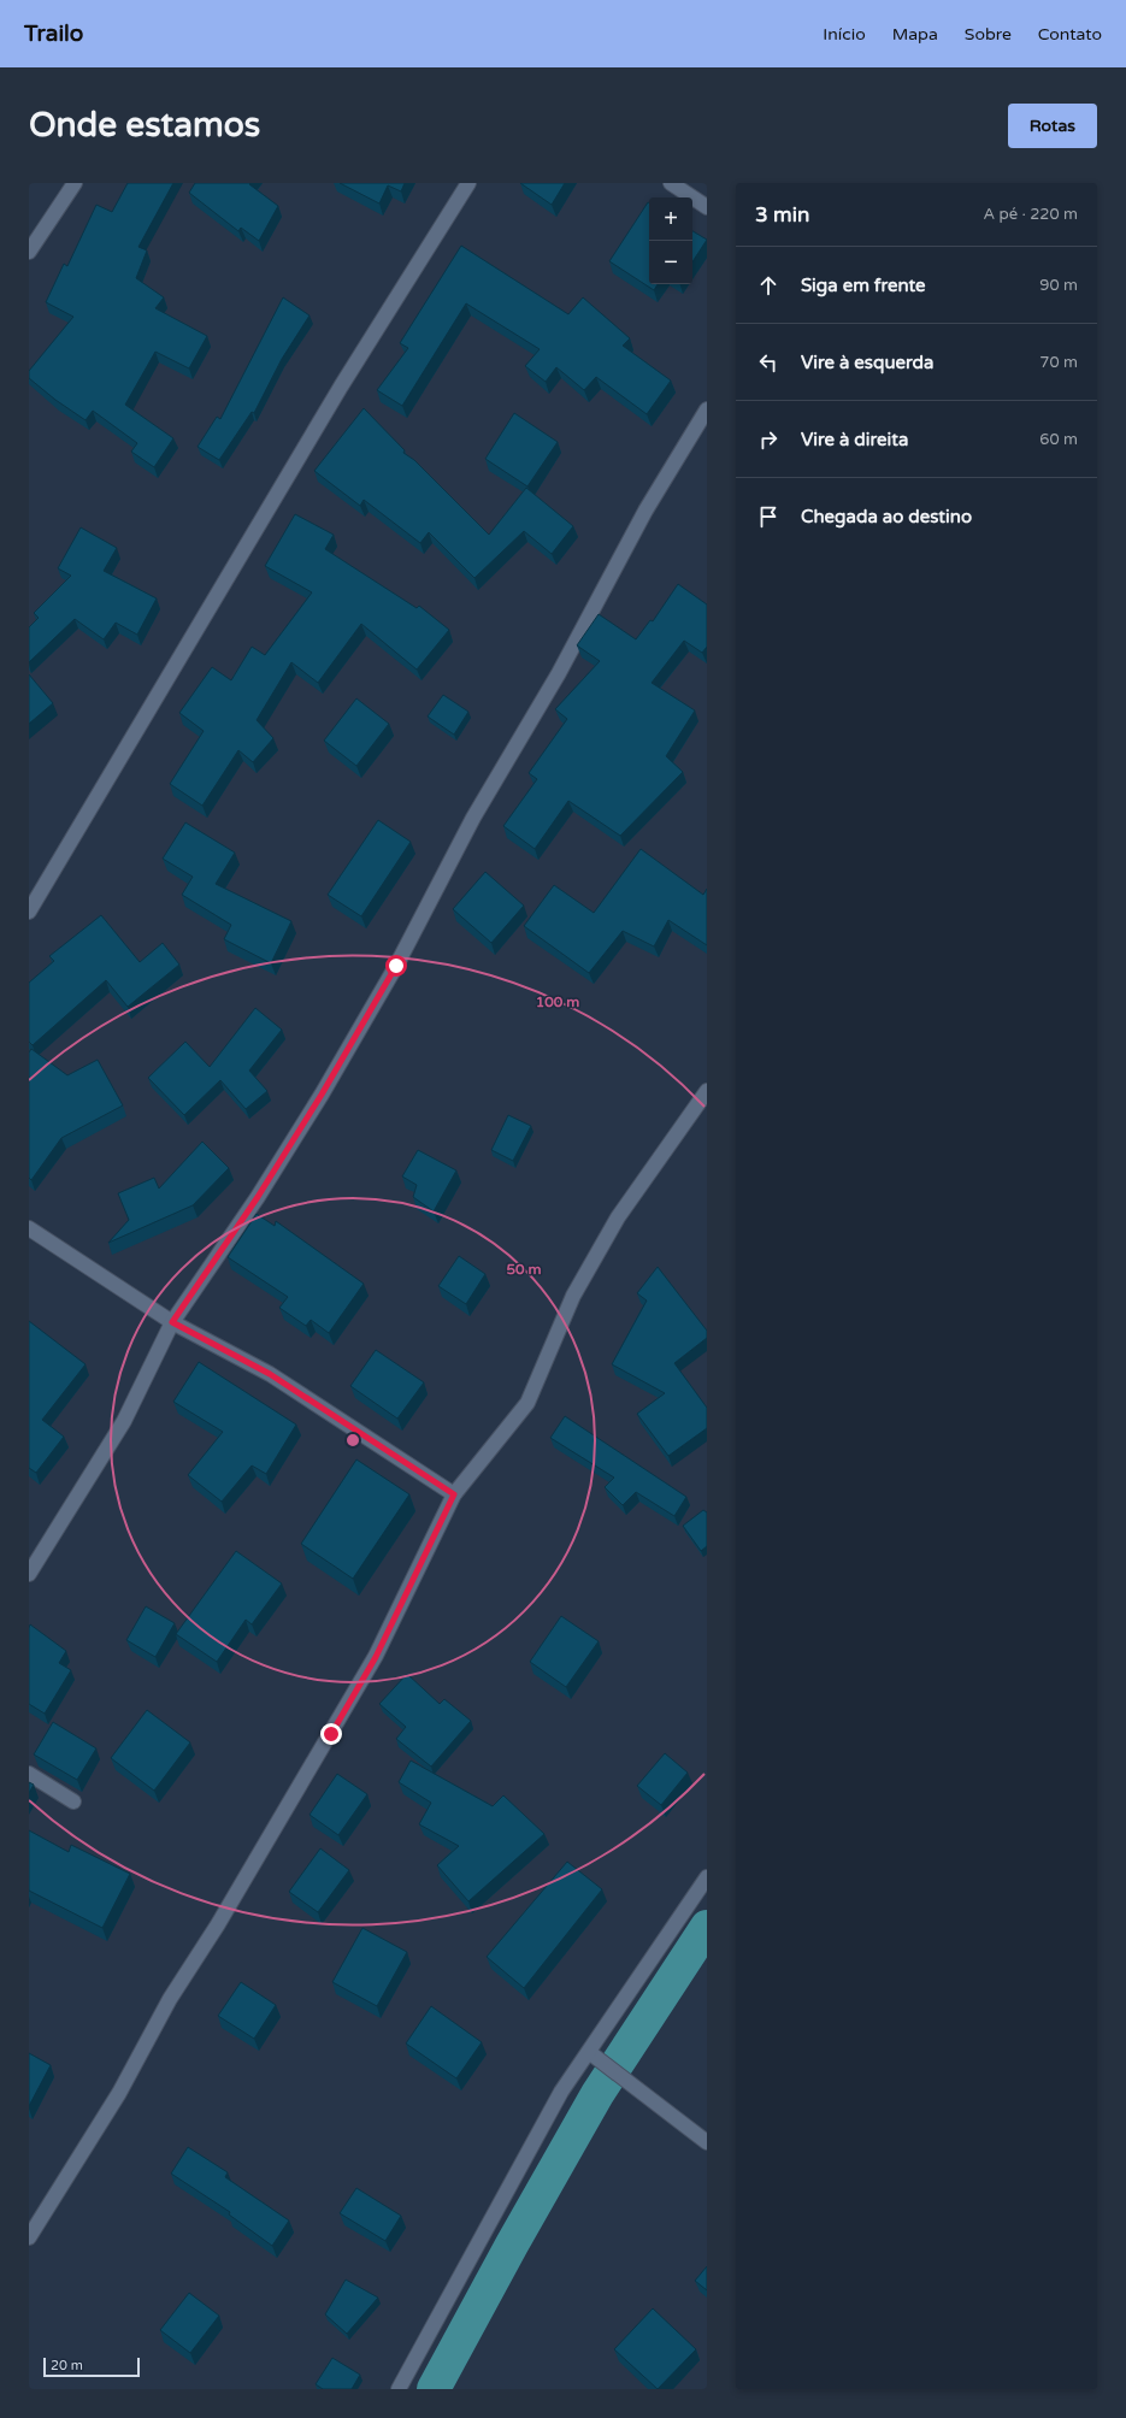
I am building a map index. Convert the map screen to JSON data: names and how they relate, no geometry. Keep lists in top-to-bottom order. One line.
{"scale_bar":"20 m","page":{"header":"Trailo","nav":["Início","Mapa","Sobre","Contato"],"buttons":"Rotas","title":"Onde estamos","heading":["3 min","A pé · 220 m"],"map_buttons":["+","−"],"list":[["Siga em frente","90 m"],["Vire à esquerda","70 m"],["Vire à direita","60 m"],"Chegada ao destino"],"scale":"20 m"},"rings":["100 m","50 m"]}
